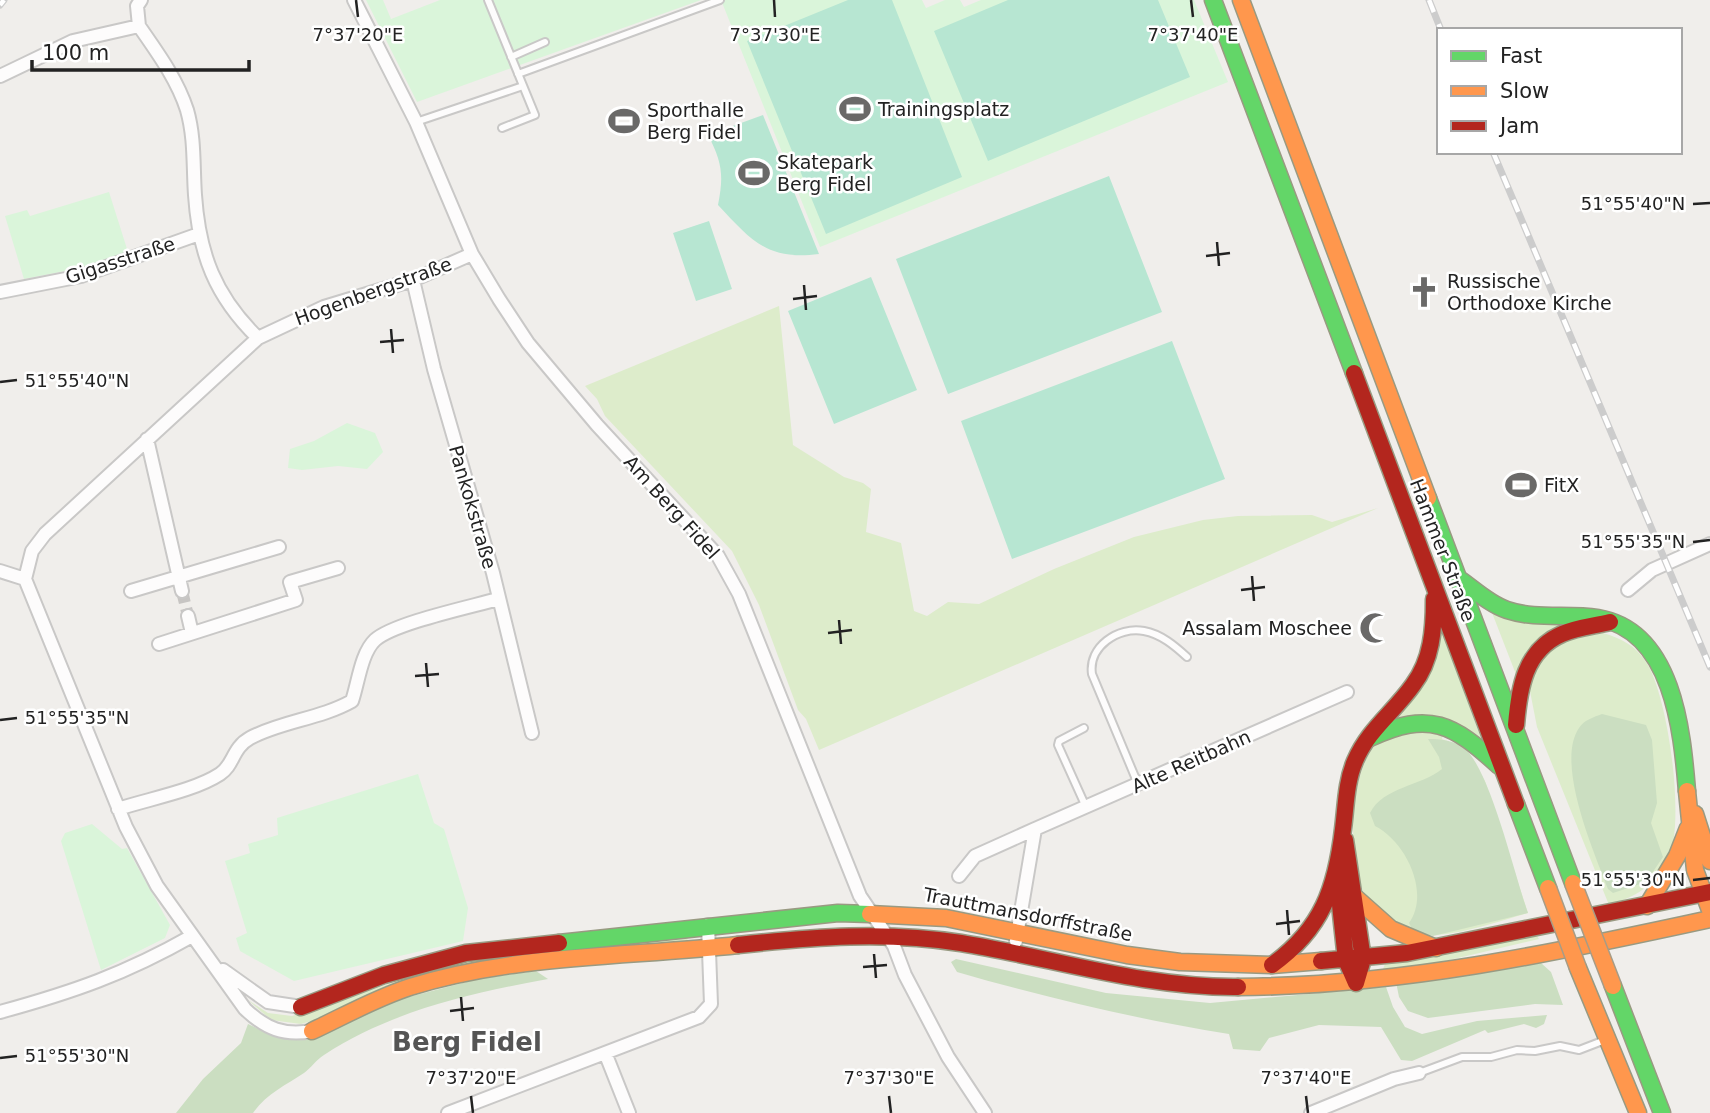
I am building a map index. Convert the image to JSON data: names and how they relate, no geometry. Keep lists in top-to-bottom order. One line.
{"streets":{"main road":["Hammer Straße","Trauttmansdorffstraße"],"street":["Gigasstraße","Hogenbergstraße","Pankokstraße","Am Berg Fidel","Alte Reitbahn"]},"crossings":[["Hogenbergstraße","Pankokstraße"],["Hogenbergstraße","Am Berg Fidel"],["Am Berg Fidel","Trauttmansdorffstraße"]],"districts":["Berg Fidel"],"places":{"sports":["Trainingsplatz","Sporthalle Berg Fidel","Skatepark Berg Fidel","FitX"],"church":["Russische Orthodoxe Kirche"],"mosque":["Assalam Moschee"]},"legend":["Fast","Slow","Jam"],"scale_bar":"100 m","coordinates":["7°37'20\"E","7°37'30\"E","7°37'40\"E","51°55'40\"N","51°55'35\"N","51°55'30\"N"]}
